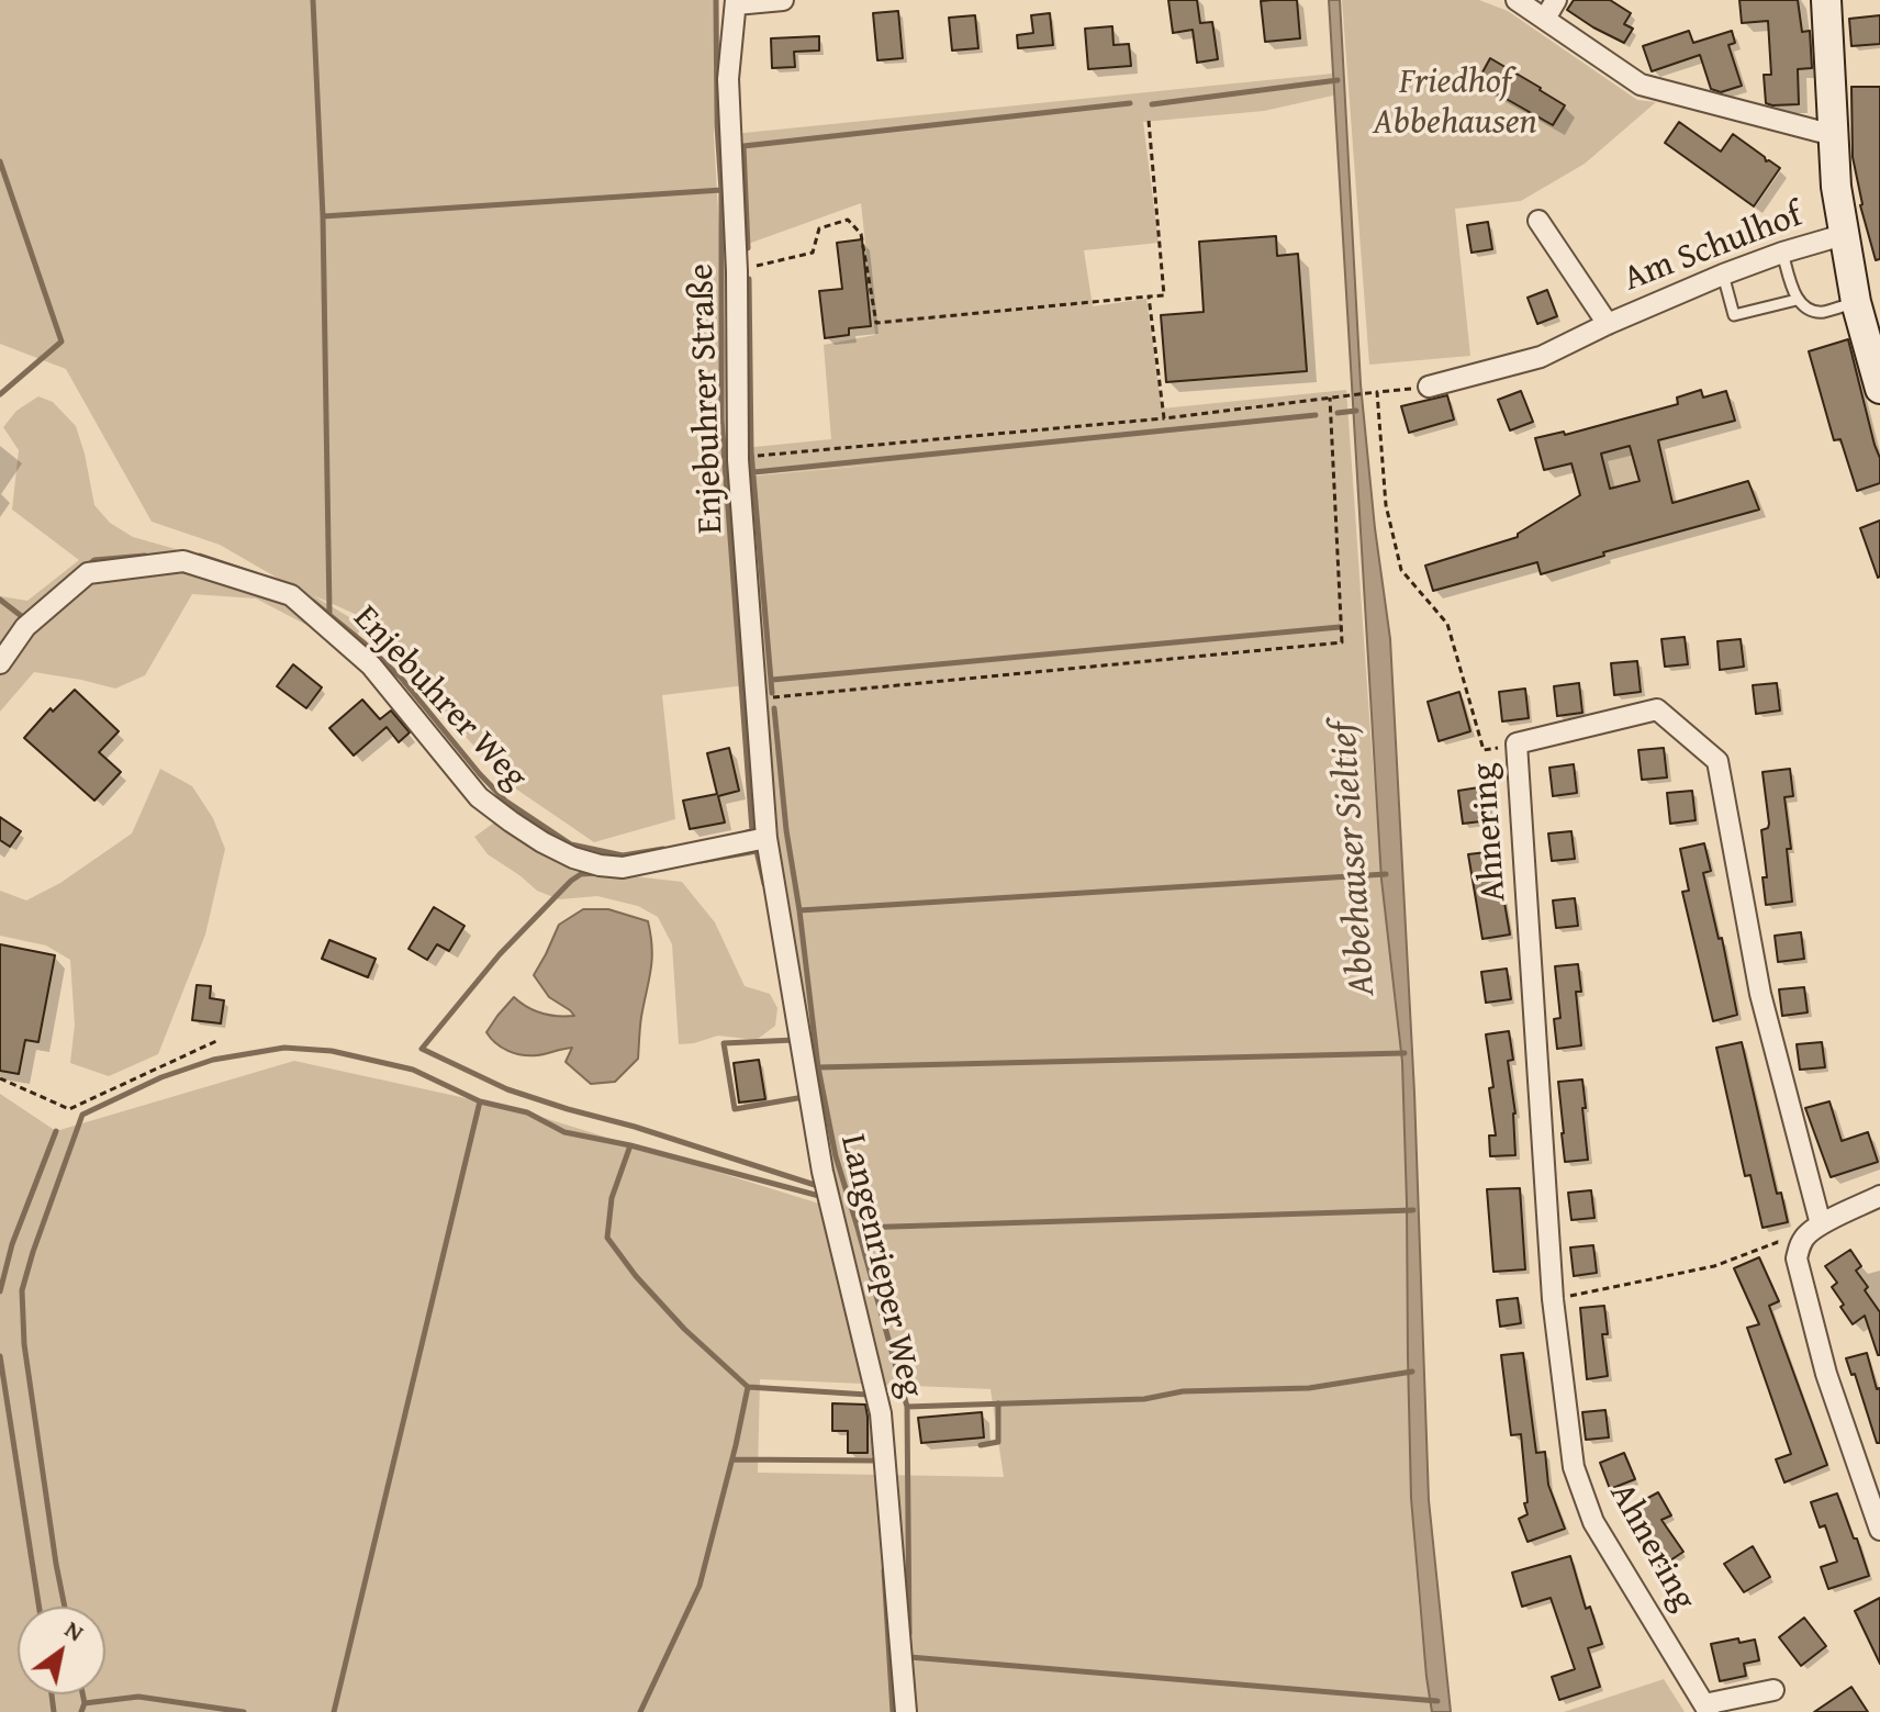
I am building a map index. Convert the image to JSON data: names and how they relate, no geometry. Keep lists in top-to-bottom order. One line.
{"streets":{"street":["Am Schulhof","Enjebuhrer Straße","Enjebuhrer Weg","Ahnering","Langenrieper Weg"]},"crossings":[["Enjebuhrer Straße","Enjebuhrer Weg"],["Enjebuhrer Straße","Langenrieper Weg"],["Enjebuhrer Weg","Langenrieper Weg"]],"water":["Abbehauser Sieltief"],"parks":["Friedhof Abbehausen"],"north":"top right"}
